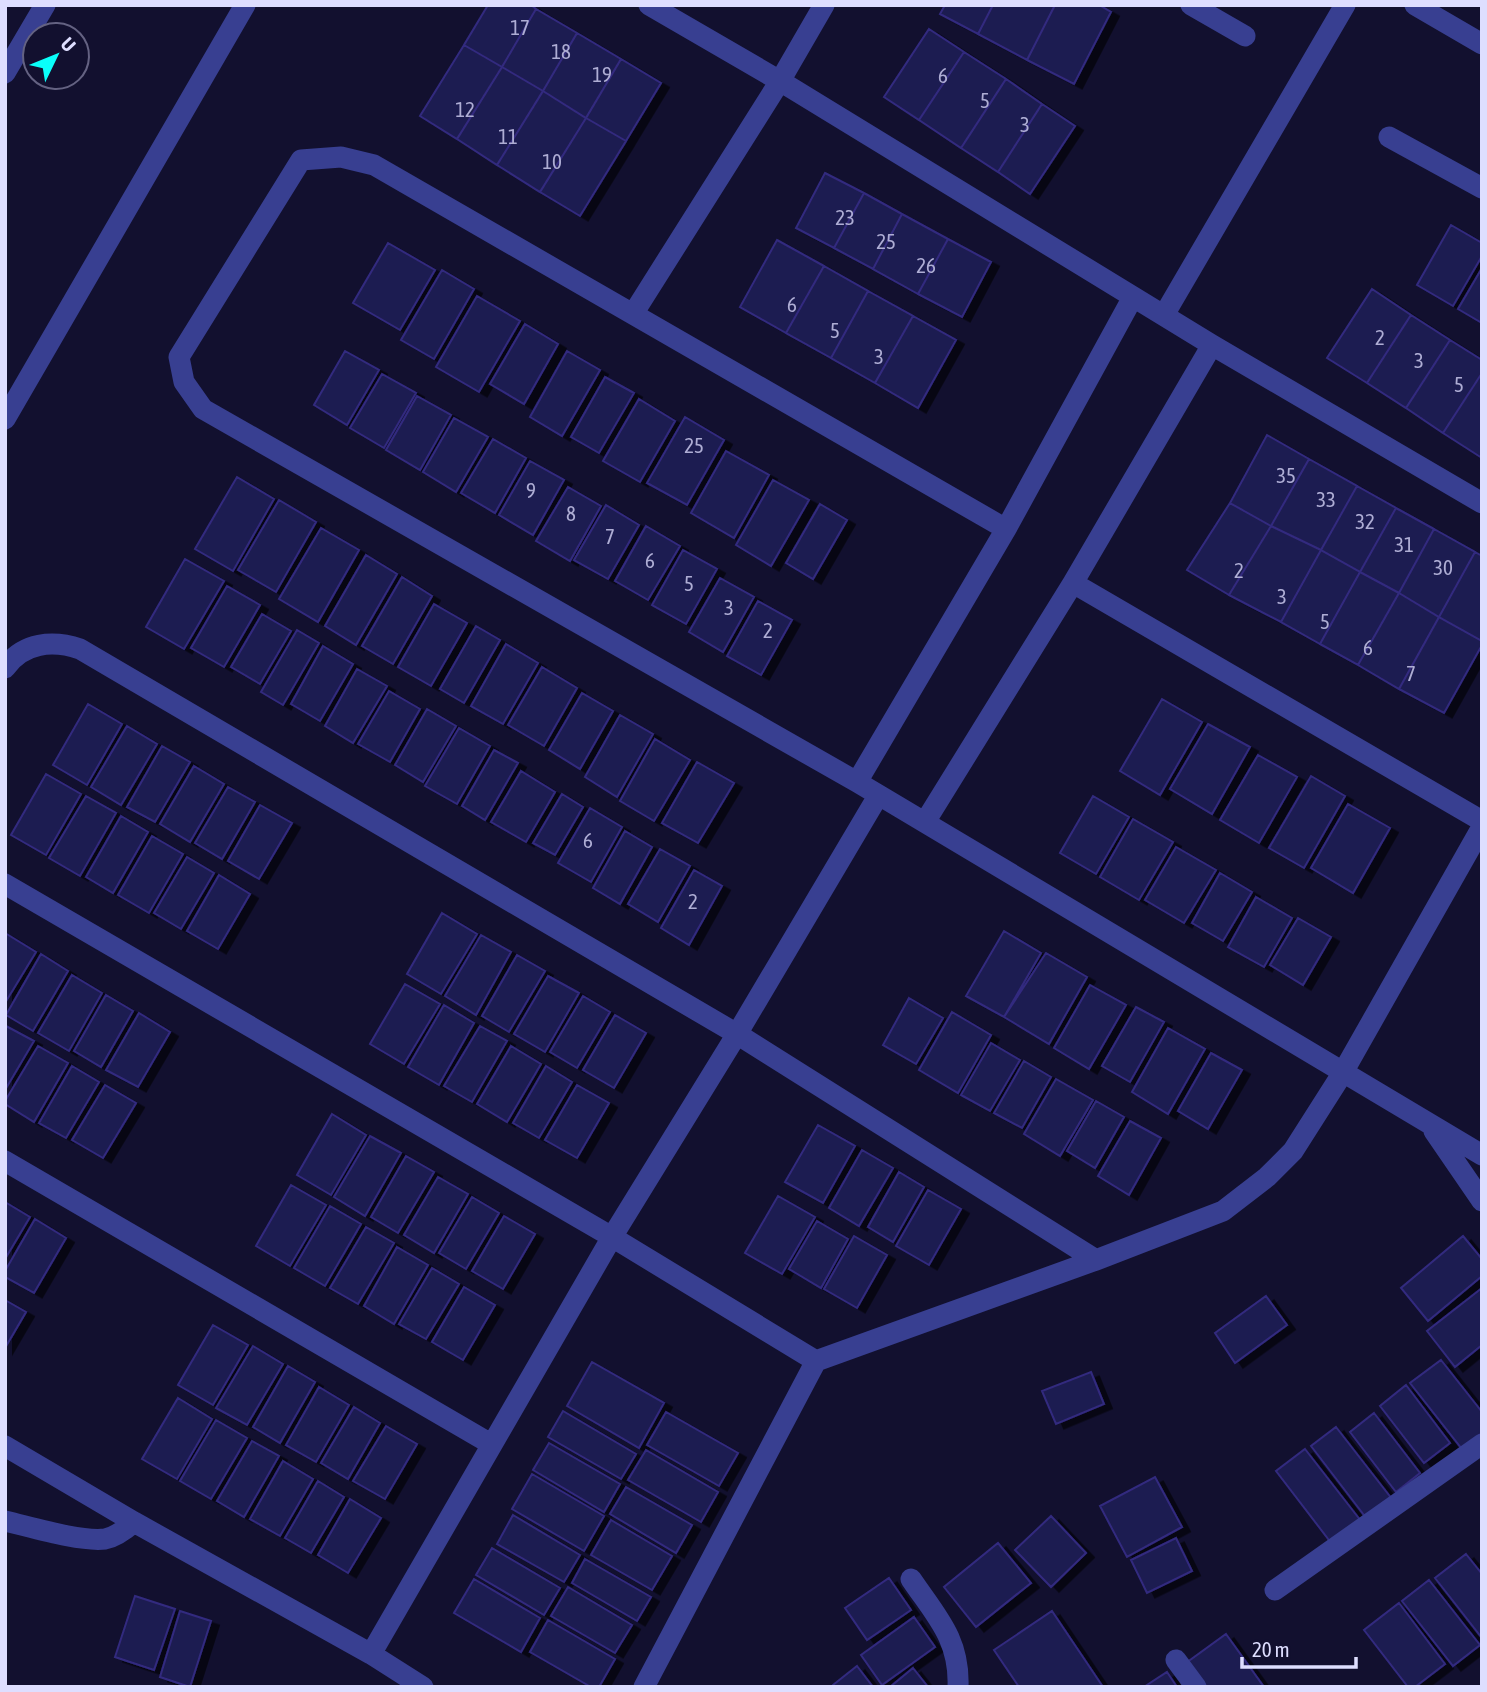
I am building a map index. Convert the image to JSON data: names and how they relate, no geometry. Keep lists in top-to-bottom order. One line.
{"house_numbers":["17","18","19","6","5","12","3","11","10","23","25","26","6","5","2","3","3","5","25","35","9","33","8","32","7","31","6","30","2","5","3","3","5","2","6","7","6","2"],"scale_bar":"20 m","north":"top right"}
